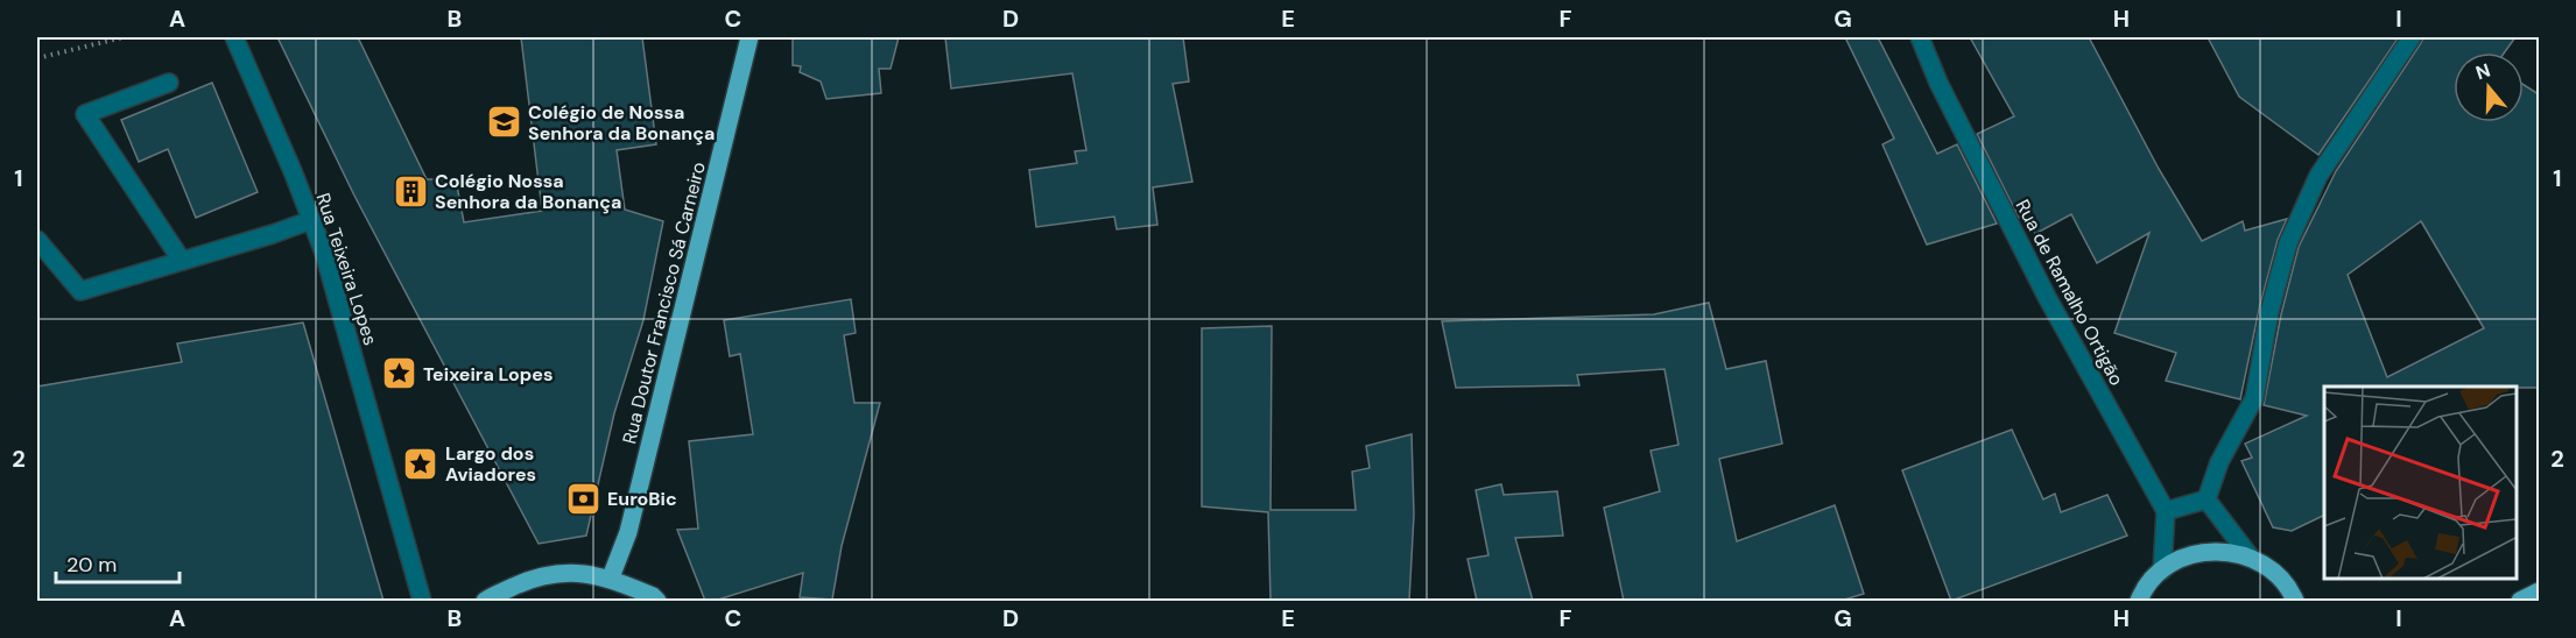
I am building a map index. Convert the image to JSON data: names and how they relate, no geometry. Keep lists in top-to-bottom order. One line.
{"streets":{"main road":["Rua Doutor Francisco Sá Carneiro"],"street":["Rua Teixeira Lopes","Rua de Ramalho Ortigão"]},"places":{"school or university":["Colégio de Nossa Senhora da Bonança"],"building":["Colégio Nossa Senhora da Bonança"],"place":["Teixeira Lopes","Largo dos Aviadores"],"bank":["EuroBic"]},"scale_bar":"20 m","north":"top","grid":{"columns":["A","B","C","D","E","F","G","H","I"],"rows":["1","2"]}}
